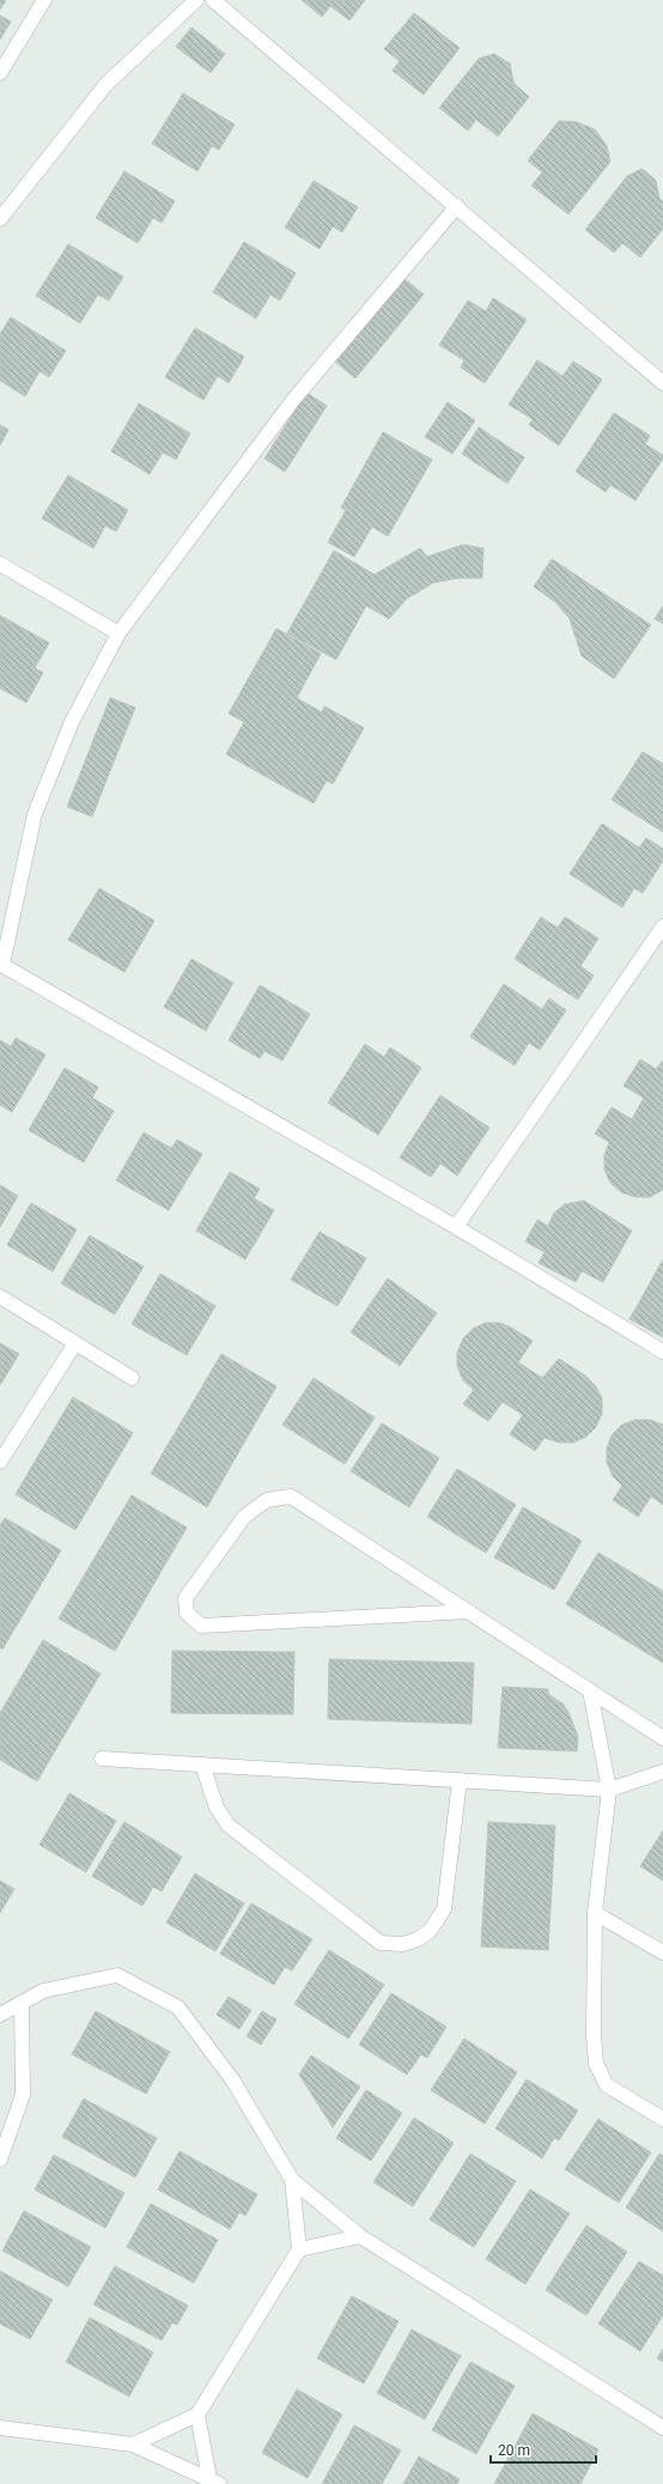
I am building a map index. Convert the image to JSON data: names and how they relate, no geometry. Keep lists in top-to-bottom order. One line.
{"scale_bar":"20 m"}
